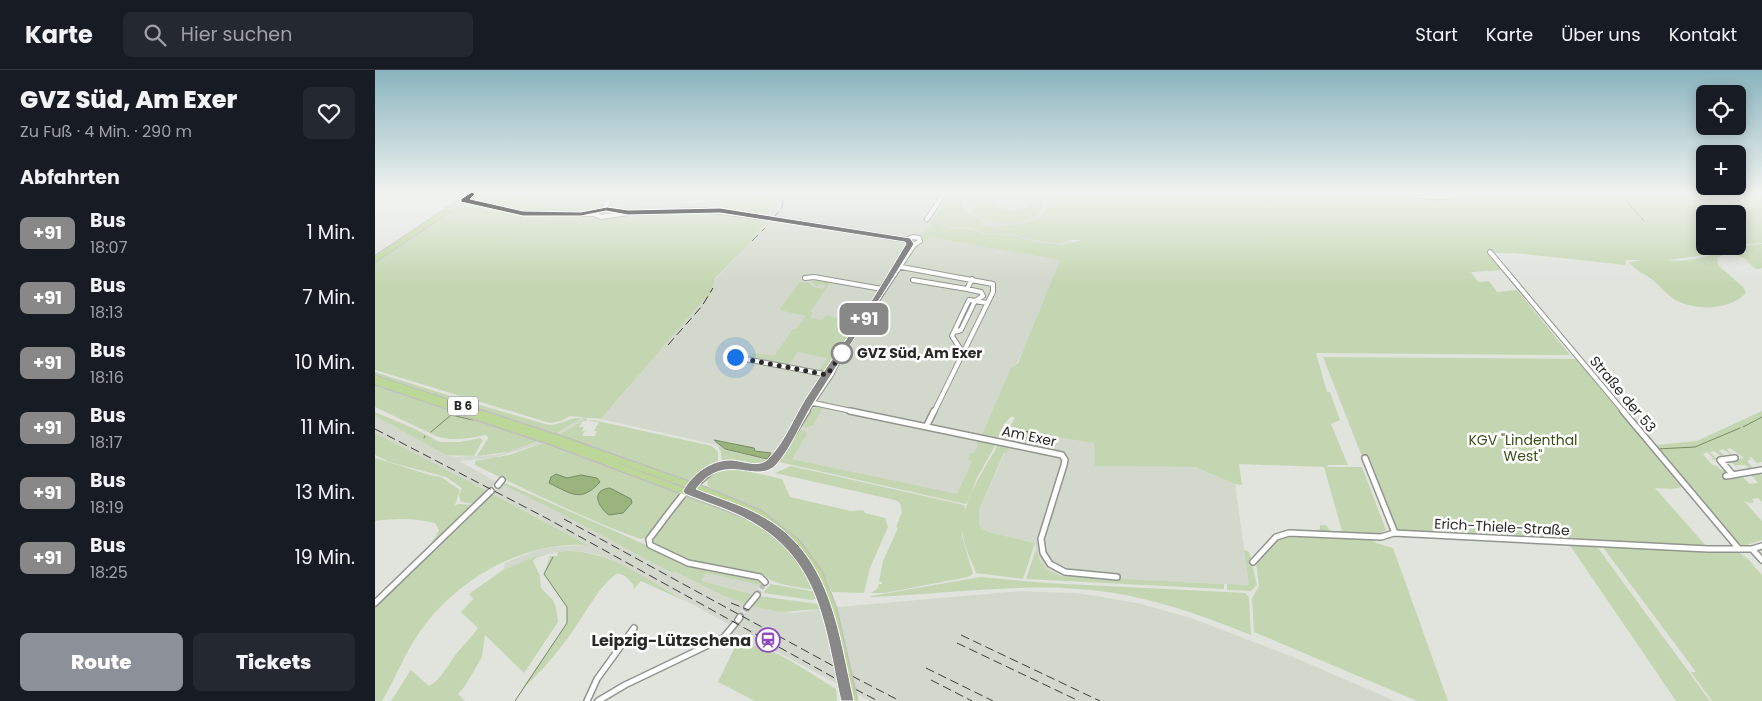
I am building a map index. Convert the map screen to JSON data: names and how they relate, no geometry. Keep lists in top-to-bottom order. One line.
{"streets":{"main road":["B 6"],"street":["Straße der 53","Am Exer","Erich-Thiele-Straße"]},"crossings":[["Straße der 53","Erich-Thiele-Straße"]],"parks":["KGV \"Lindenthal West\""],"places":{"other":["GVZ Süd, Am Exer"],"station":["Leipzig-Lützschena"]},"lines":["bus line +91"],"page":{"header":"Karte","search":"Hier suchen","nav":["Start","Karte","Über uns","Kontakt"],"heading":[["GVZ Süd, Am Exer","Zu Fuß · 4 Min. · 290 m"],"Abfahrten"],"on_map":"+91","map_buttons":["+","−"],"list":[{"mark":"+91","name":"Bus","note":"18:07","value":"1 Min."},{"mark":"+91","name":"Bus","note":"18:13","value":"7 Min."},{"mark":"+91","name":"Bus","note":"18:16","value":"10 Min."},{"mark":"+91","name":"Bus","note":"18:17","value":"11 Min."},{"mark":"+91","name":"Bus","note":"18:19","value":"13 Min."},{"mark":"+91","name":"Bus","note":"18:25","value":"19 Min."}],"buttons":["Route","Tickets"]}}
